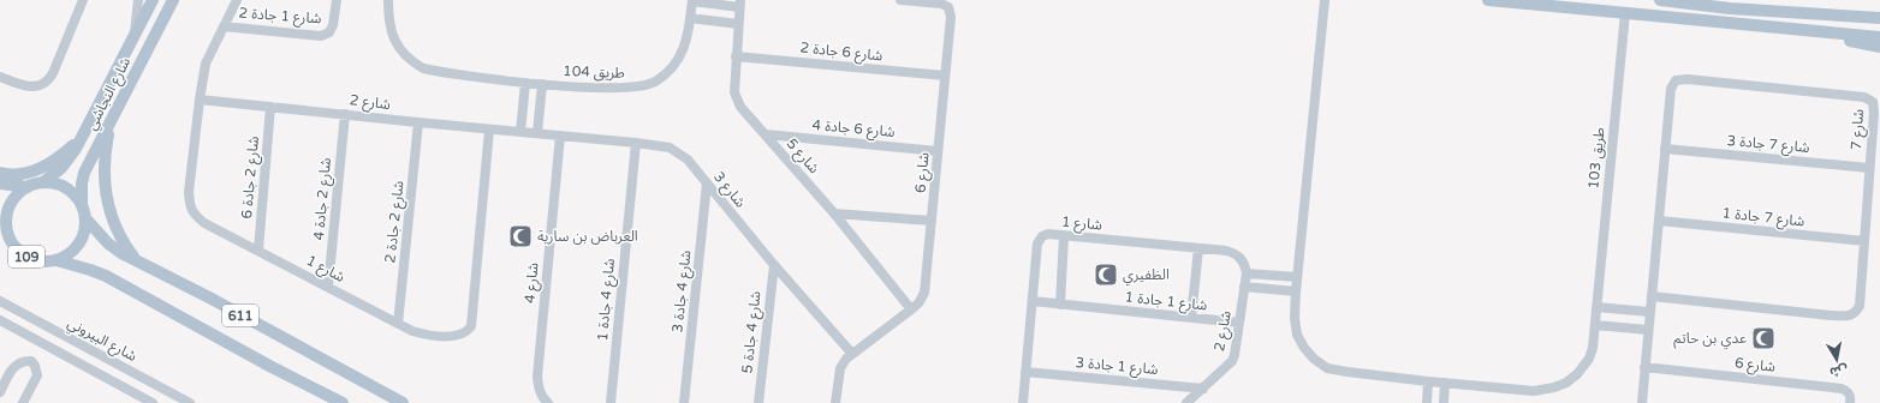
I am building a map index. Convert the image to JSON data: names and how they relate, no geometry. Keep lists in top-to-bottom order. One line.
{"streets":{"main road":["شارع النجاشي","109","611"],"street":["شارع 1 جادة 2","شارع 6 جادة 2","طريق 104","شارع 2","شارع 6 جادة 4","شارع 7","شارع 7 جادة 3","شارع 5","طريق 103","شارع 6","شارع 2 جادة 6","شارع 3","شارع 2 جادة 4","شارع 7 جادة 1","شارع 2 جادة 2","شارع 1","شارع 4","شارع 4 جادة 3","شارع 4 جادة 1","شارع 1 جادة 1","شارع 4 جادة 5","شارع البيروني","شارع 1 جادة 3"]},"crossings":[["شارع 1 جادة 2","شارع 1"],["شارع 6 جادة 2","شارع 5"],["شارع 6 جادة 2","شارع 6"],["طريق 104","شارع 2"],["طريق 104","شارع 5"],["طريق 104","شارع 3"],["شارع النجاشي","109"],["شارع النجاشي","611"],["شارع 2","شارع 2 جادة 6"],["شارع 2","شارع 3"],["شارع 2","شارع 2 جادة 4"],["شارع 2","شارع 2 جادة 2"],["شارع 2","شارع 1"],["شارع 2","شارع 1 جادة 1"],["شارع 2","شارع 1 جادة 3"],["شارع 6 جادة 4","شارع 5"],["شارع 6 جادة 4","شارع 6"],["شارع 7","شارع 7 جادة 3"],["شارع 7","شارع 7 جادة 1"],["شارع 5","شارع 6"],["شارع 6","شارع 3"],["شارع 2 جادة 6","شارع 1"],["شارع 3","شارع 4"],["شارع 3","شارع 4 جادة 3"],["شارع 3","شارع 4 جادة 1"],["شارع 3","شارع 4 جادة 5"],["شارع 2 جادة 4","شارع 1"],["شارع 2 جادة 2","شارع 1"],["شارع 1","شارع 1 جادة 1"],["شارع 1","شارع 1 جادة 3"],["109","611"]],"places":{"mosque":["العرباض بن سارية","الظفيري","عدي بن حاتم"]},"north":"bottom"}
